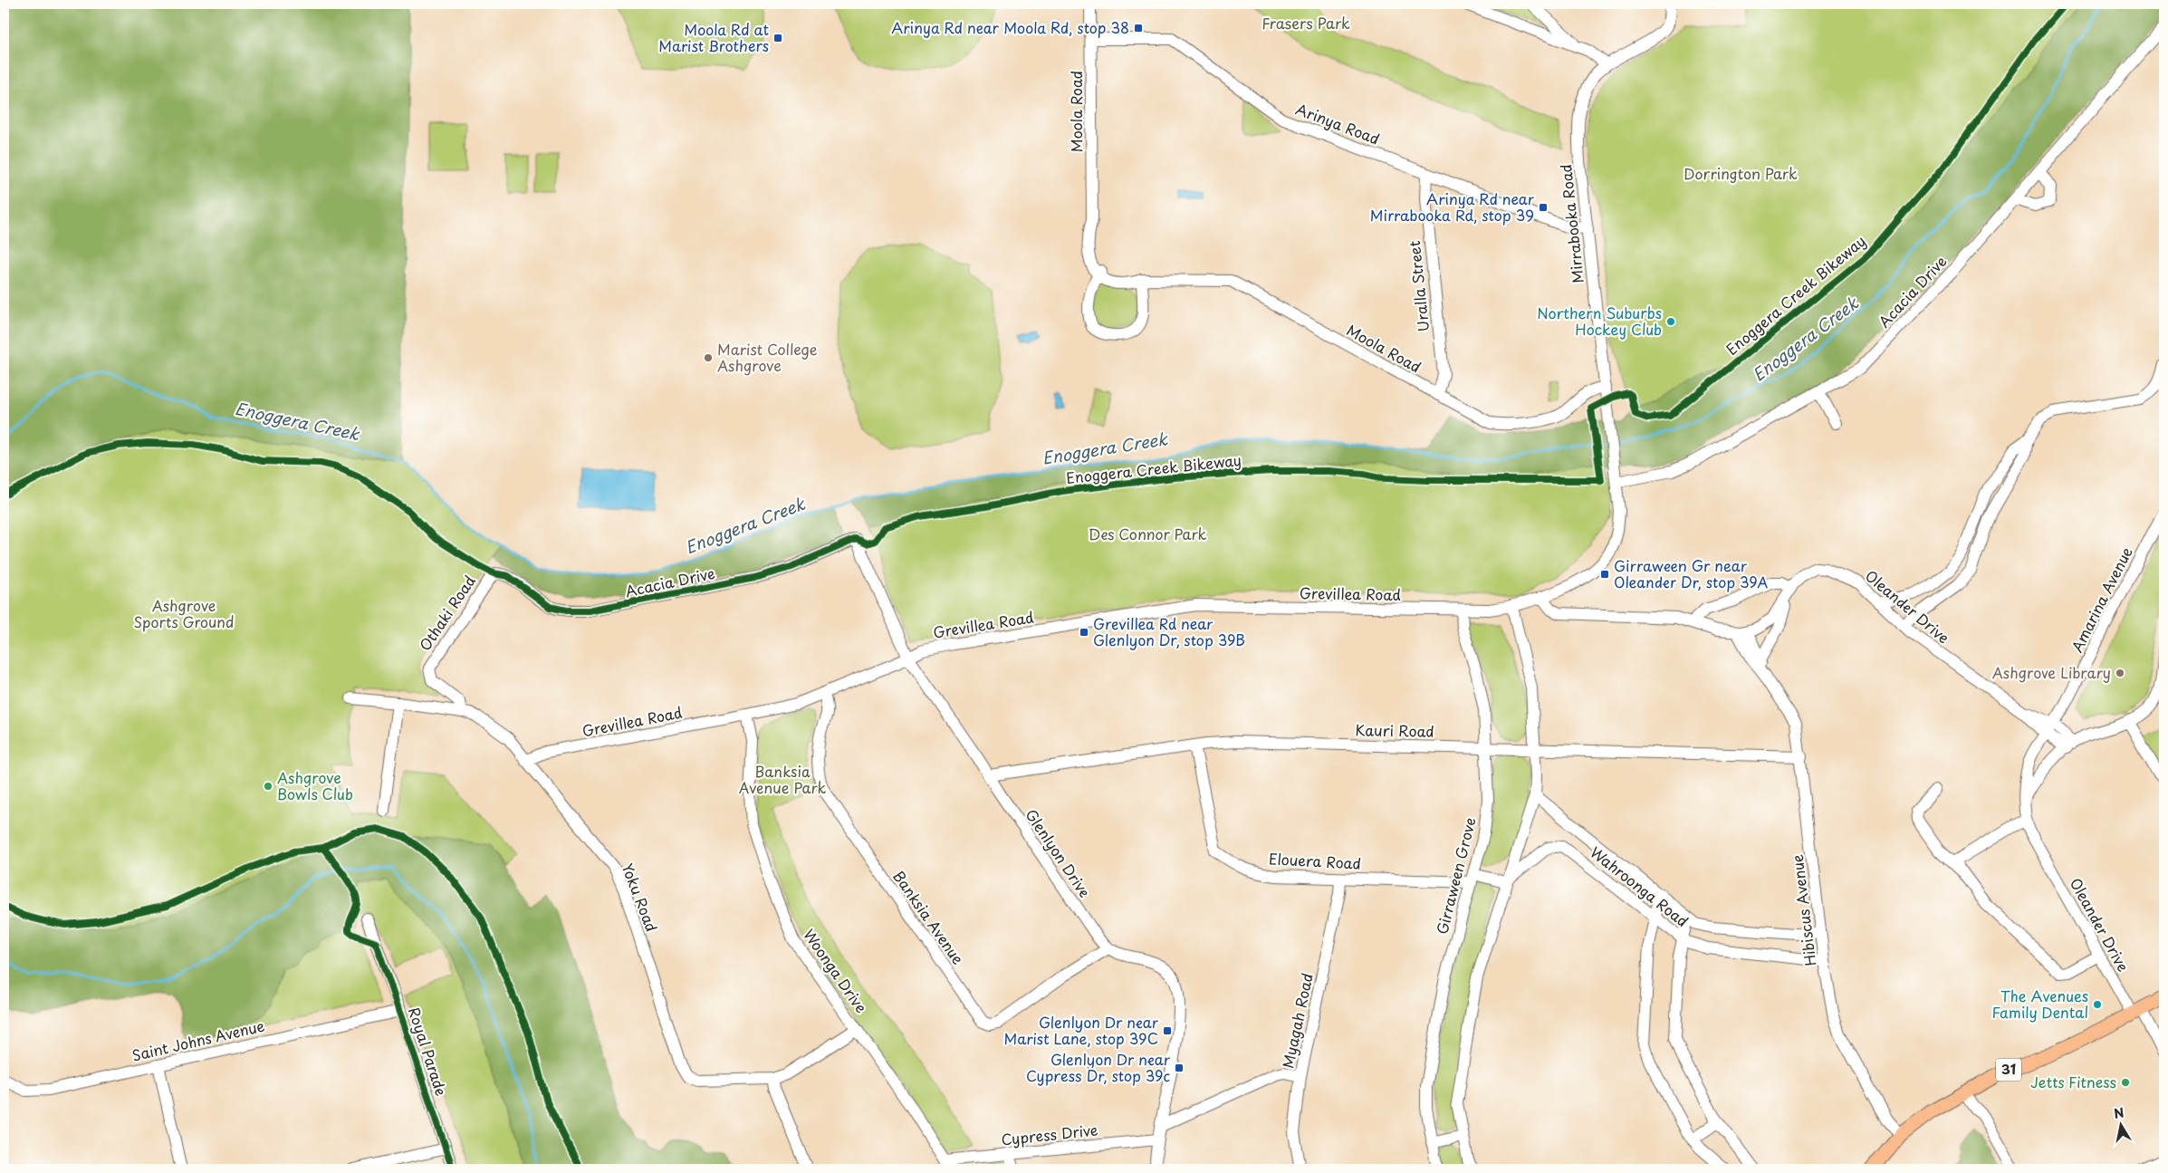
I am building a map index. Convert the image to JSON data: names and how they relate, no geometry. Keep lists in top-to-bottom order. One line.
{"streets":{"main road":["31"],"street":["Moola Road","Arinya Road","Mirrabooka Road","Uralla Street","Acacia Drive","Grevillea Road","Amarina Avenue","Oleander Drive","Othaki Road","Kauri Road","Glenlyon Drive","Elouera Road","Girraween Grove","Wahroonga Road","Yoku Road","Hibiscus Avenue","Banksia Avenue","Woonga Drive","Myagah Road","Saint Johns Avenue","Royal Parade","Cypress Drive"],"cycle path":["Enoggera Creek Bikeway"]},"crossings":[["Moola Road","Arinya Road"],["Moola Road","Mirrabooka Road"],["Moola Road","Uralla Street"],["Arinya Road","Mirrabooka Road"],["Arinya Road","Uralla Street"],["Mirrabooka Road","Acacia Drive"],["Acacia Drive","Othaki Road"],["Acacia Drive","Glenlyon Drive"],["Grevillea Road","Glenlyon Drive"],["Grevillea Road","Girraween Grove"],["Grevillea Road","Yoku Road"],["Grevillea Road","Banksia Avenue"],["Grevillea Road","Woonga Drive"],["Amarina Avenue","Oleander Drive"],["Oleander Drive","Hibiscus Avenue"],["Oleander Drive","31"],["Othaki Road","Yoku Road"],["Kauri Road","Glenlyon Drive"],["Kauri Road","Elouera Road"],["Kauri Road","Girraween Grove"],["Kauri Road","Hibiscus Avenue"],["Glenlyon Drive","Banksia Avenue"],["Elouera Road","Girraween Grove"],["Elouera Road","Wahroonga Road"],["Elouera Road","Myagah Road"],["Wahroonga Road","Hibiscus Avenue"],["Yoku Road","Woonga Drive"],["Hibiscus Avenue","31"],["Woonga Drive","Cypress Drive"],["Saint Johns Avenue","Royal Parade"]],"water":["Enoggera Creek"],"parks":["Frasers Park","Dorrington Park","Des Connor Park","Ashgrove Sports Ground","Banksia Avenue Park"],"places":{"transit":["Arinya Rd near Moola Rd, stop 38","Moola Rd at Marist Brothers","Arinya Rd near Mirrabooka Rd, stop 39","Girraween Gr near Oleander Dr, stop 39A","Grevillea Rd near Glenlyon Dr, stop 39B","Glenlyon Dr near Marist Lane, stop 39C","Glenlyon Dr near Cypress Dr, stop 39c"],"other":["Northern Suburbs Hockey Club","Marist College Ashgrove","Ashgrove Library","Ashgrove Bowls Club","The Avenues Family Dental","Jetts Fitness"]},"north":"top"}
